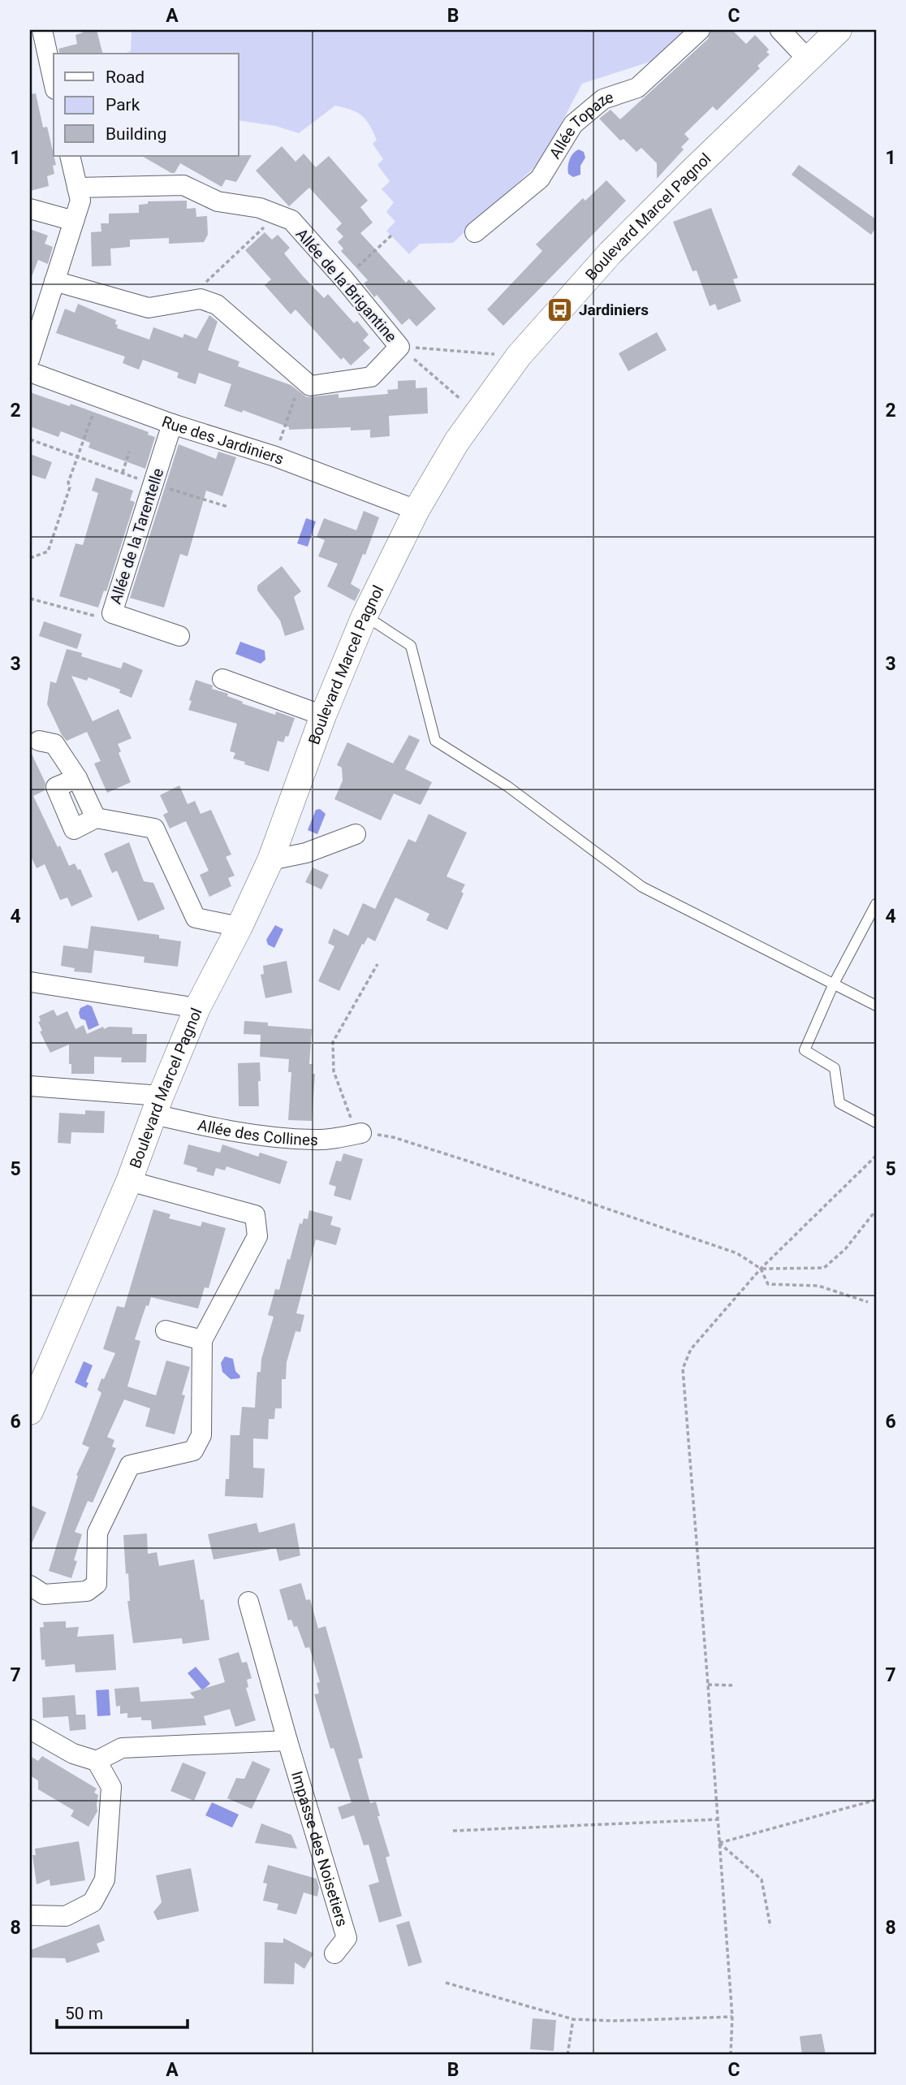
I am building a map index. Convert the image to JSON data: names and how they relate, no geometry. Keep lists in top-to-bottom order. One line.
{"streets":{"street":["Allée Topaze","Boulevard Marcel Pagnol","Allée de la Brigantine","Rue des Jardiniers","Allée de la Tarentelle","Allée des Collines","Impasse des Noisetiers"]},"crossings":[["Boulevard Marcel Pagnol","Rue des Jardiniers"],["Boulevard Marcel Pagnol","Allée des Collines"],["Rue des Jardiniers","Allée de la Tarentelle"]],"places":{"bus stop":["Jardiniers"]},"legend":["Road","Park","Building"],"scale_bar":"50 m","grid":{"columns":["A","B","C"],"rows":["1","2","3","4","5","6","7","8"]}}
